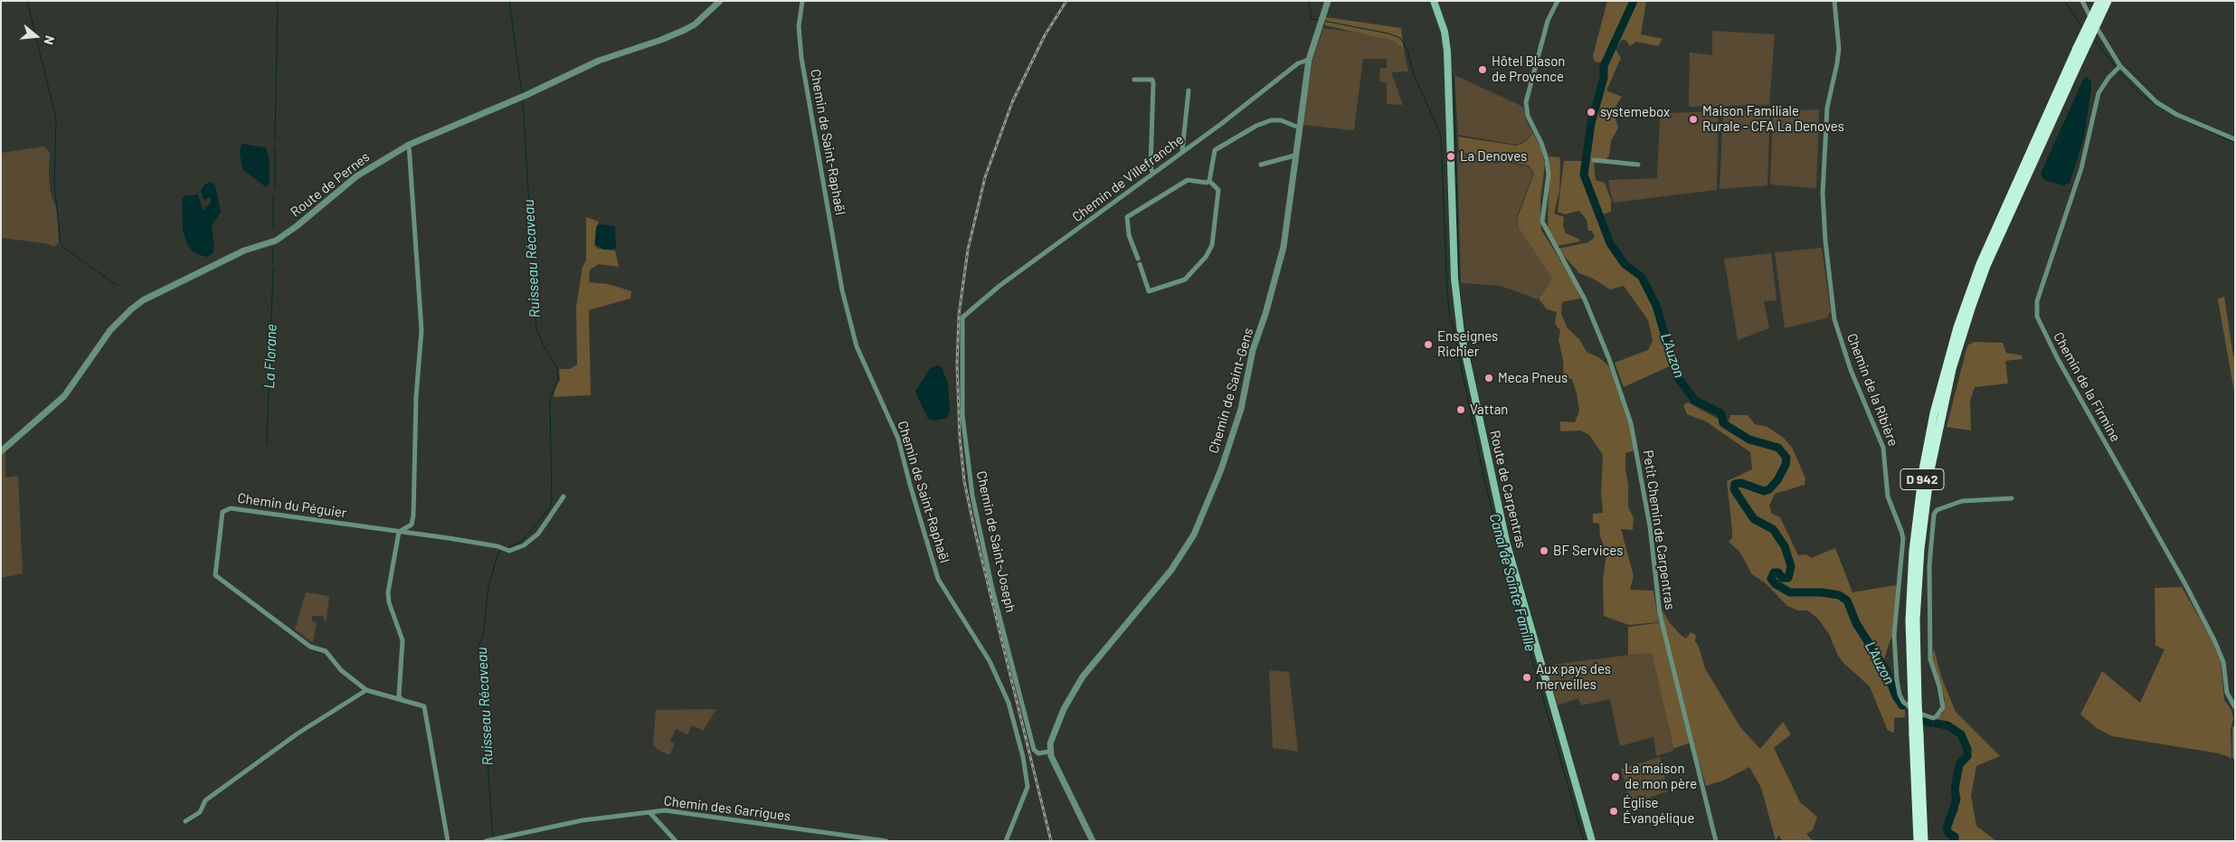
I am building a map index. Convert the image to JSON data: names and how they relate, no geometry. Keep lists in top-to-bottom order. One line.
{"streets":{"highway":["D 942"],"main road":["Route de Carpentras"],"street":["Chemin de Saint-Raphaël","Chemin de Villefranche","Route de Pernes","Chemin de la Firmine","Chemin de la Ribière","Chemin de Saint-Gens","Chemin du Péguier","Petit Chemin de Carpentras","Chemin de Saint-Joseph","Chemin des Garrigues"]},"crossings":[["Chemin de Villefranche","Chemin de Saint-Gens"],["Chemin de Villefranche","Chemin de Saint-Joseph"],["Chemin de Saint-Gens","Chemin de Saint-Joseph"]],"water":["Ruisseau Récaveau","L'Auzon","La Florane","Canal de Sainte Famille"],"places":["Hôtel Blason de Provence","systemebox","Maison Familiale Rurale - CFA La Denoves","La Denoves","Enseignes Richier","Meca Pneus","Vattan","BF Services","Aux pays des merveilles","La maison de mon père","Église Évangélique"],"north":"right"}
